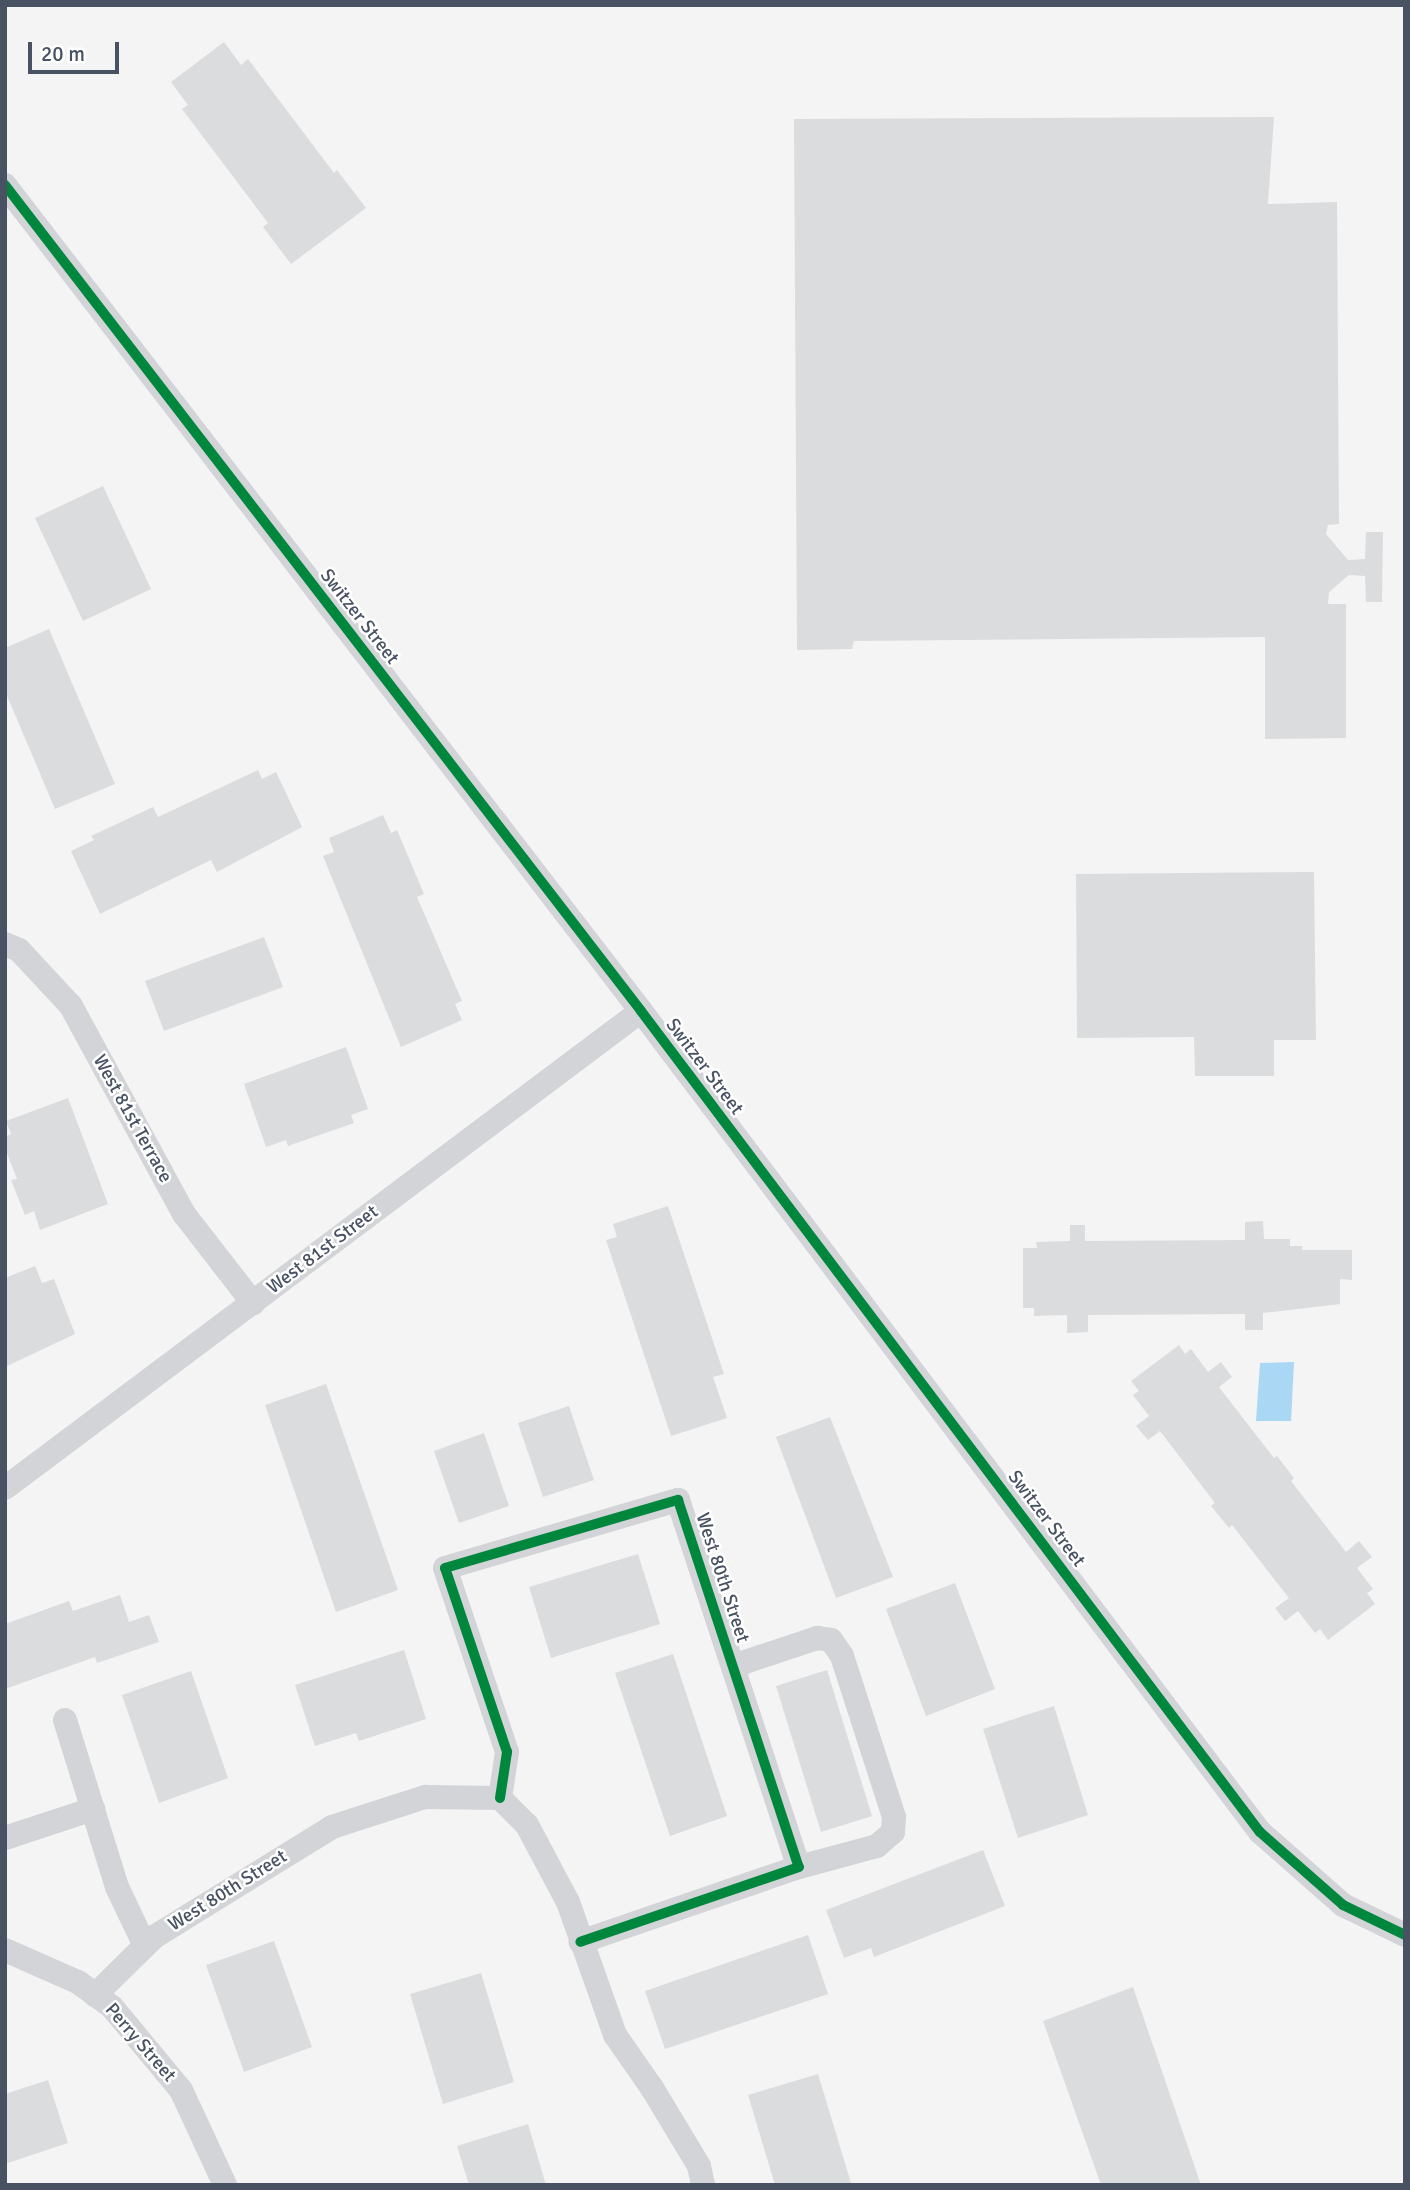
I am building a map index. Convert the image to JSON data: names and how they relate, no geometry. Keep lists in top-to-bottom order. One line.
{"streets":{"street":["Switzer Street","West 81st Terrace","West 81st Street","West 80th Street","Perry Street"]},"crossings":[["Switzer Street","West 81st Street"],["West 81st Terrace","West 81st Street"],["West 80th Street","Perry Street"]],"scale_bar":"20 m"}
